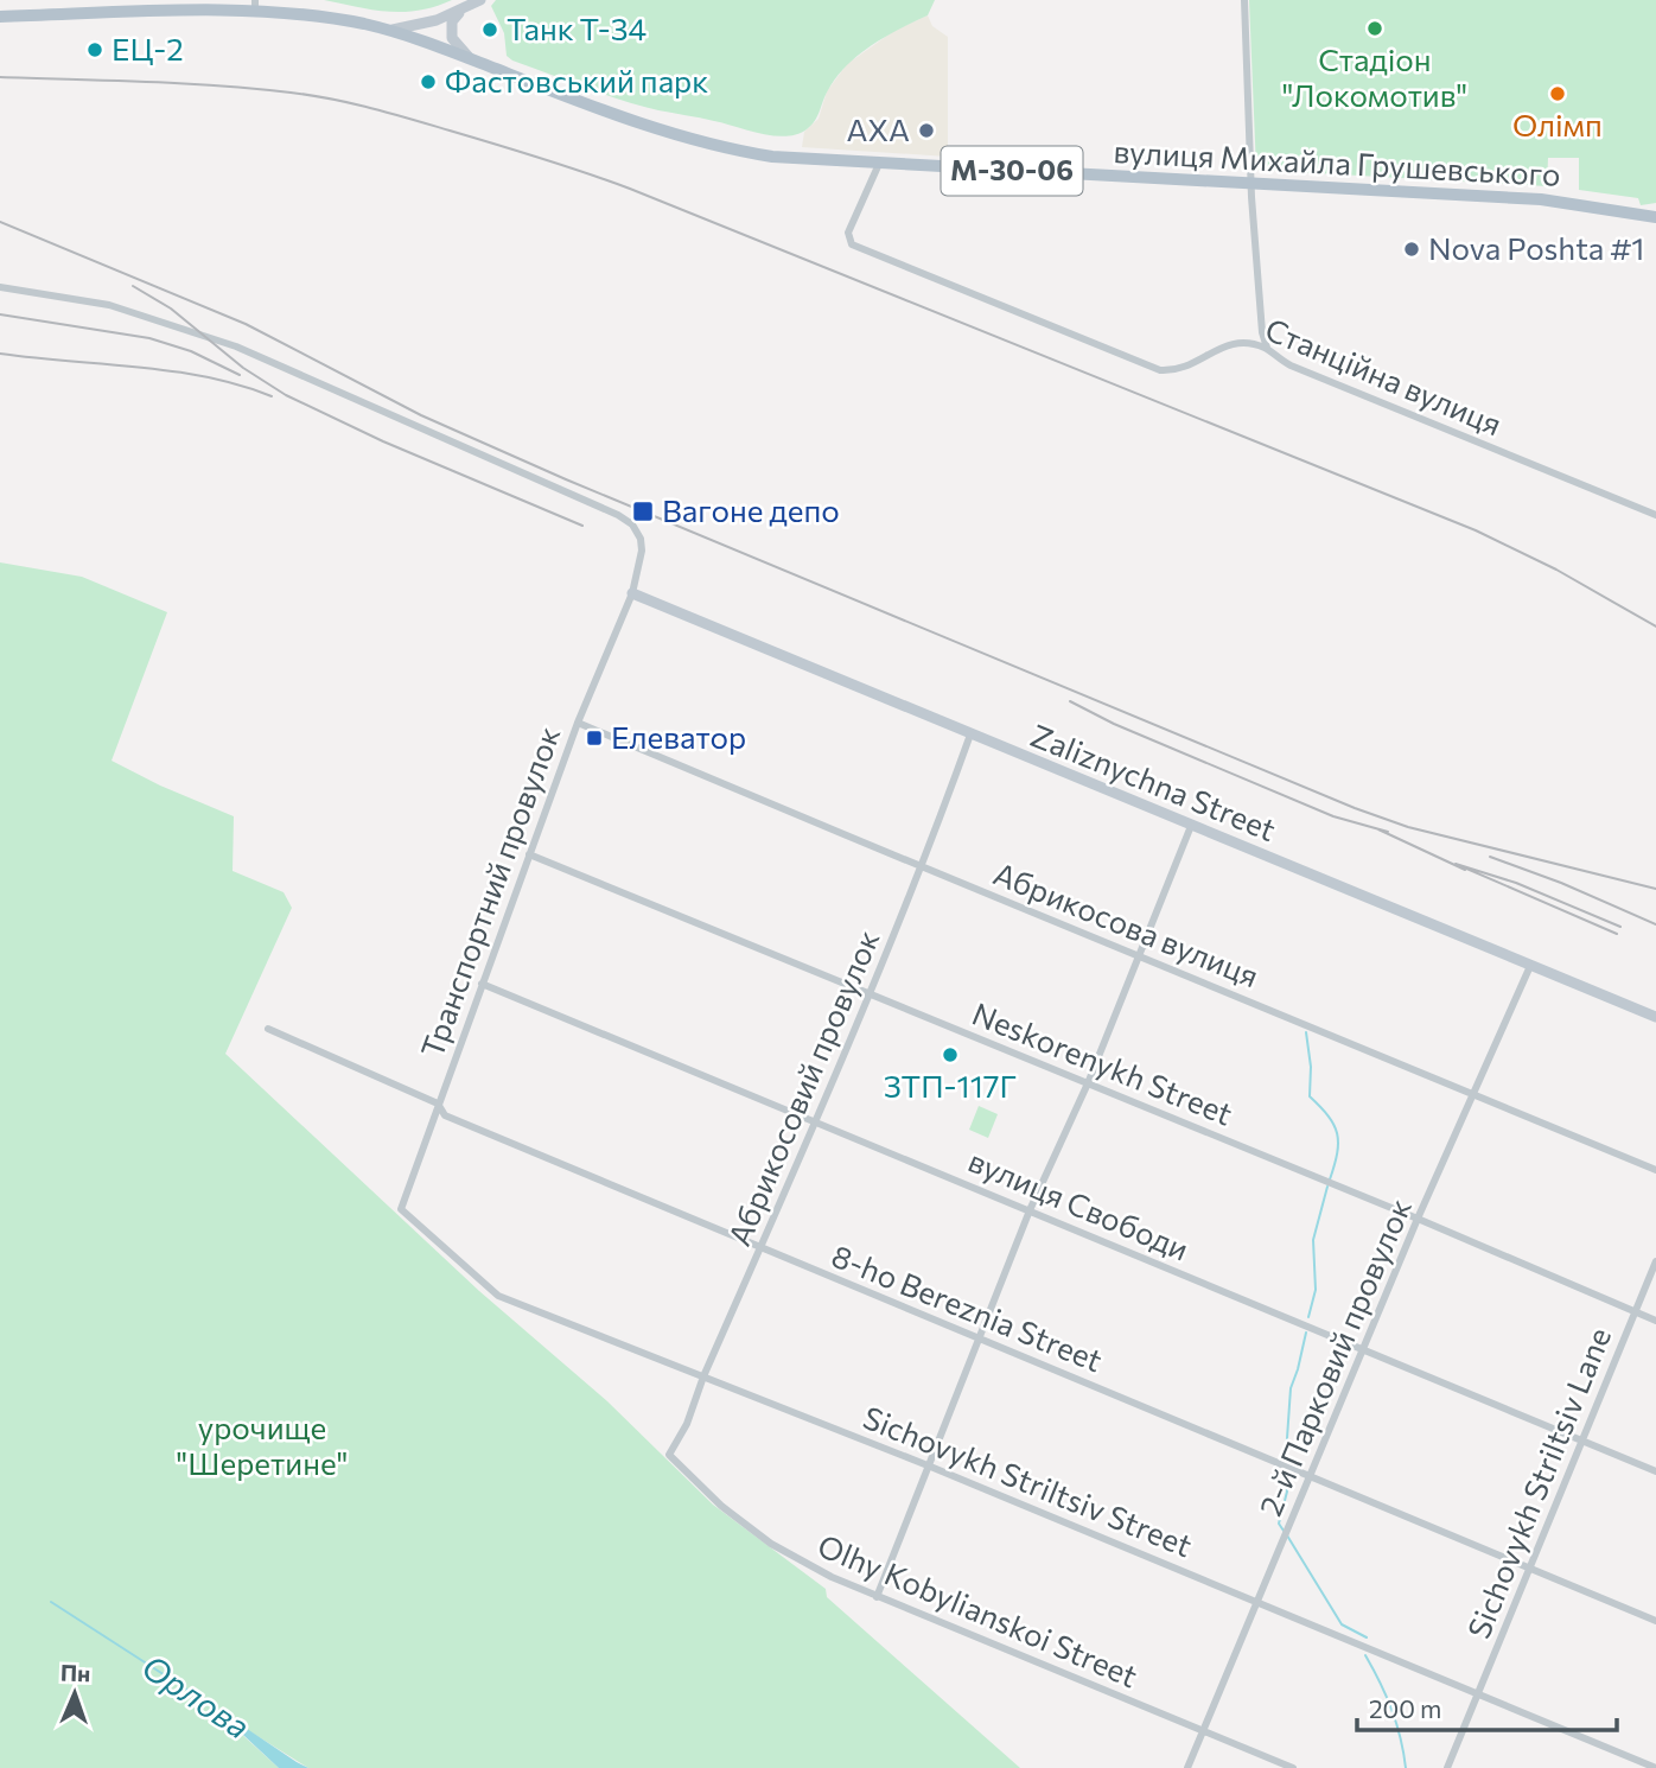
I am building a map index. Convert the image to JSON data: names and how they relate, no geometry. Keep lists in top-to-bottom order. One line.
{"streets":{"main road":["вулиця Михайла Грушевського","М-30-06"],"street":["Станційна вулиця","Zaliznychna Street","Транспортний провулок","Абрикосова вулиця","Neskorenykh Street","Абрикосовий провулок","вулиця Свободи","8-ho Bereznia Street","2-й Парковий провулок","Sichovykh Striltsiv Street","Sichovykh Striltsiv Lane","Olhy Kobylianskoi Street"]},"crossings":[["вулиця Михайла Грушевського","М-30-06"],["вулиця Михайла Грушевського","Станційна вулиця"],["Zaliznychna Street","Транспортний провулок"],["Zaliznychna Street","Абрикосовий провулок"],["Zaliznychna Street","2-й Парковий провулок"],["Транспортний провулок","Абрикосова вулиця"],["Транспортний провулок","Neskorenykh Street"],["Транспортний провулок","вулиця Свободи"],["Транспортний провулок","8-ho Bereznia Street"],["Транспортний провулок","Sichovykh Striltsiv Street"],["Абрикосова вулиця","Абрикосовий провулок"],["Абрикосова вулиця","2-й Парковий провулок"],["Neskorenykh Street","Абрикосовий провулок"],["Neskorenykh Street","2-й Парковий провулок"],["Neskorenykh Street","Sichovykh Striltsiv Lane"],["Абрикосовий провулок","вулиця Свободи"],["Абрикосовий провулок","8-ho Bereznia Street"],["Абрикосовий провулок","Sichovykh Striltsiv Street"],["Абрикосовий провулок","Olhy Kobylianskoi Street"],["вулиця Свободи","2-й Парковий провулок"],["вулиця Свободи","Sichovykh Striltsiv Lane"],["8-ho Bereznia Street","2-й Парковий провулок"],["8-ho Bereznia Street","Sichovykh Striltsiv Lane"],["2-й Парковий провулок","Sichovykh Striltsiv Street"],["2-й Парковий провулок","Olhy Kobylianskoi Street"],["Sichovykh Striltsiv Street","Sichovykh Striltsiv Lane"]],"water":["Орлова"],"parks":["урочище \"Шеретине\""],"places":{"other":["Стадіон \"Локомотив\"","Танк Т-34","ЕЦ-2","Фастовський парк","Олімп","AXA","Nova Poshta #1","ЗТП-117Г"],"transit":["Вагоне депо","Елеватор"]},"scale_bar":"200 m","north":"top"}
